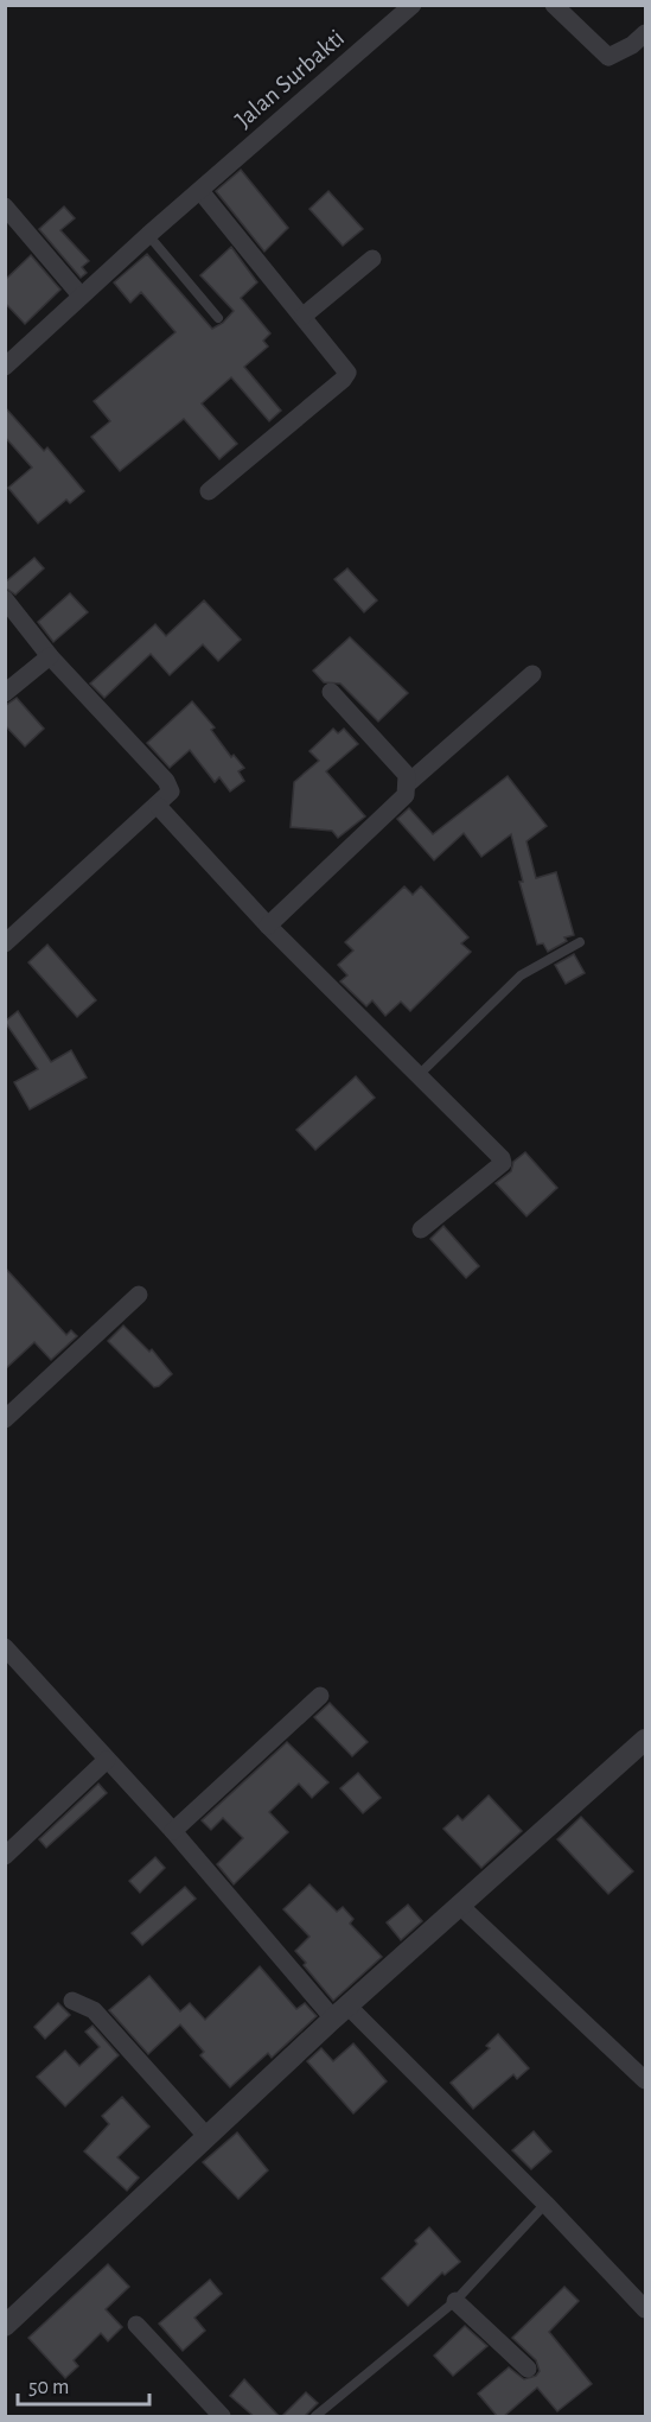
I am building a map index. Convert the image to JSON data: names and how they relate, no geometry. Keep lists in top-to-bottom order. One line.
{"streets":{"street":["Jalan Surbakti"]},"scale_bar":"50 m"}
